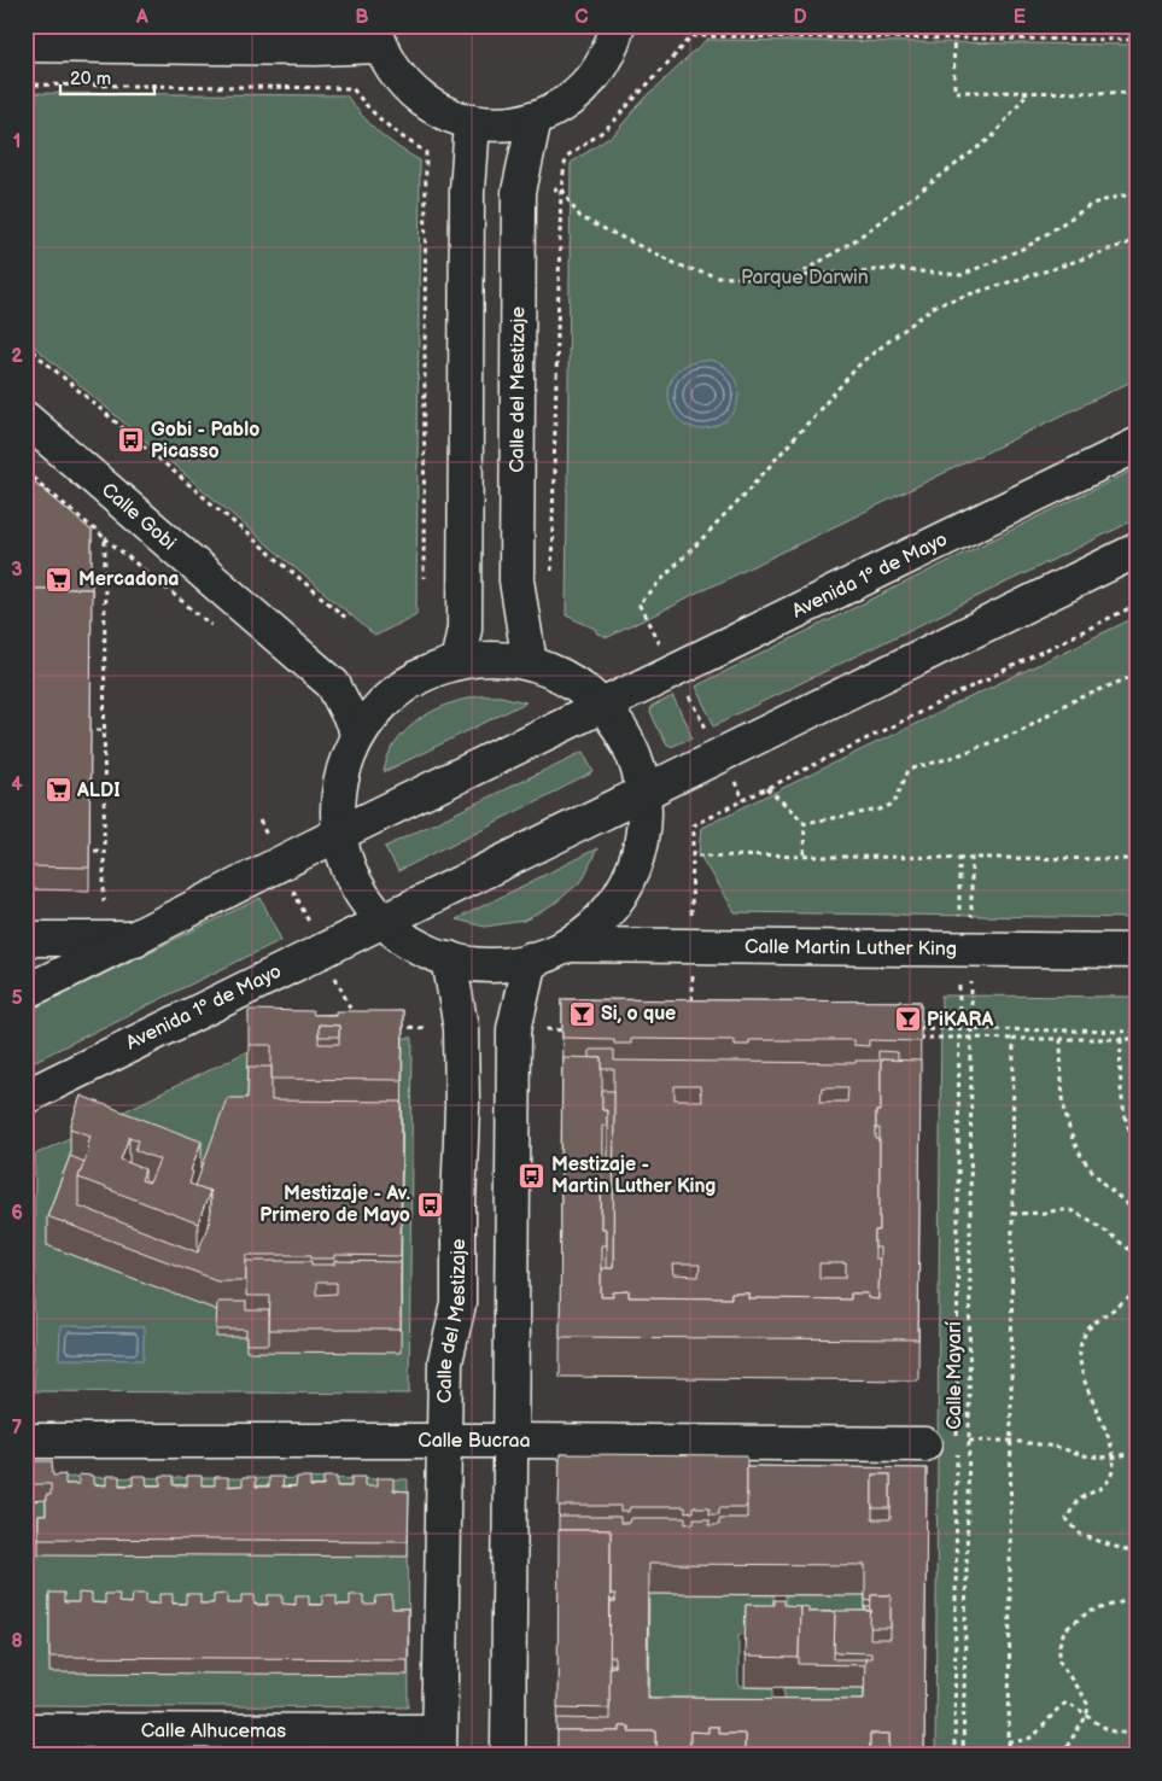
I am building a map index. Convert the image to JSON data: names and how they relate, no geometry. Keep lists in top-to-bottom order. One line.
{"streets":{"street":["Calle del Mestizaje","Calle Gobi","Avenida 1º de Mayo","Calle Martin Luther King","Calle Bucraa","Calle Alhucemas"],"path":["Calle Mayarí"]},"crossings":[["Calle del Mestizaje","Calle Bucraa"],["Calle del Mestizaje","Calle Alhucemas"],["Calle Martin Luther King","Calle Mayarí"]],"parks":["Parque Darwin"],"places":{"bus stop":["Gobi - Pablo Picasso","Mestizaje - Martin Luther King","Mestizaje - Av. Primero de Mayo"],"supermarket":["Mercadona","ALDI"],"bar":["Si, o que","PiKARA"]},"scale_bar":"20 m","grid":{"columns":["A","B","C","D","E"],"rows":["1","2","3","4","5","6","7","8"]}}
